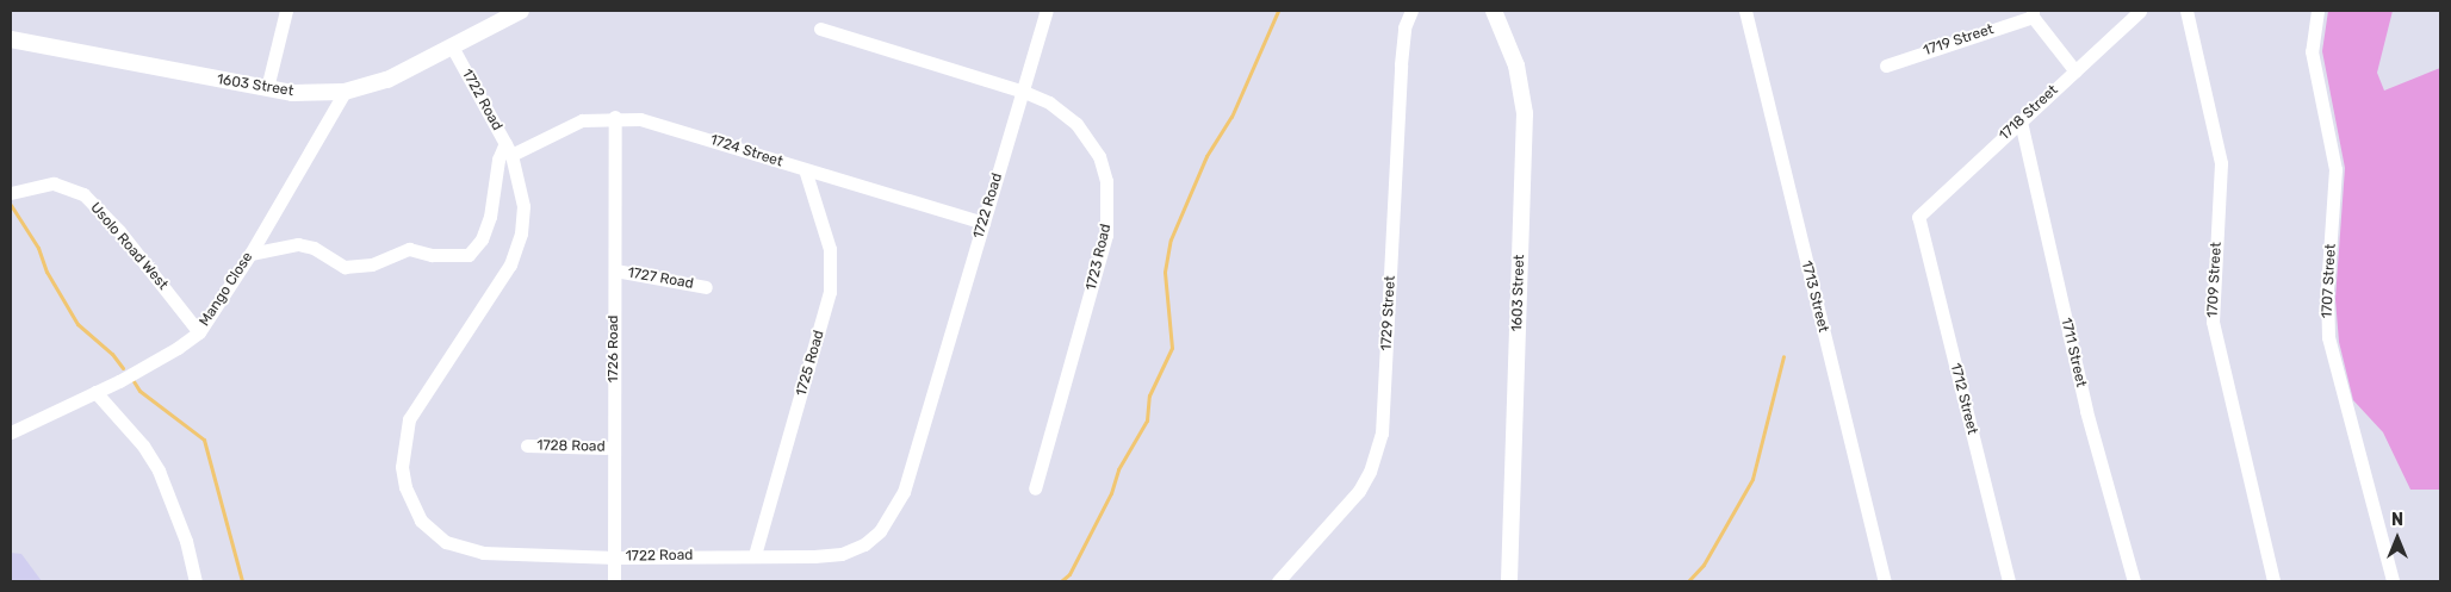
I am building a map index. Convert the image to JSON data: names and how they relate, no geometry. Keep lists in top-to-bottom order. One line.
{"streets":{"street":["1719 Street","1603 Street","1722 Road","1718 Street","1724 Street","Usolo Road West","1723 Road","1727 Road","1709 Street","1707 Street","Mango Close","1713 Street","1729 Street","1726 Road","1711 Street","1725 Road","1712 Street","1728 Road"]},"crossings":[["1603 Street","1722 Road"],["1603 Street","Mango Close"],["1722 Road","1724 Street"],["1722 Road","1723 Road"],["1722 Road","1726 Road"],["1722 Road","1725 Road"],["1718 Street","1711 Street"],["1718 Street","1712 Street"],["1724 Street","1726 Road"],["1724 Street","1725 Road"],["Usolo Road West","Mango Close"],["1727 Road","1726 Road"],["1726 Road","1728 Road"]],"north":"top"}
